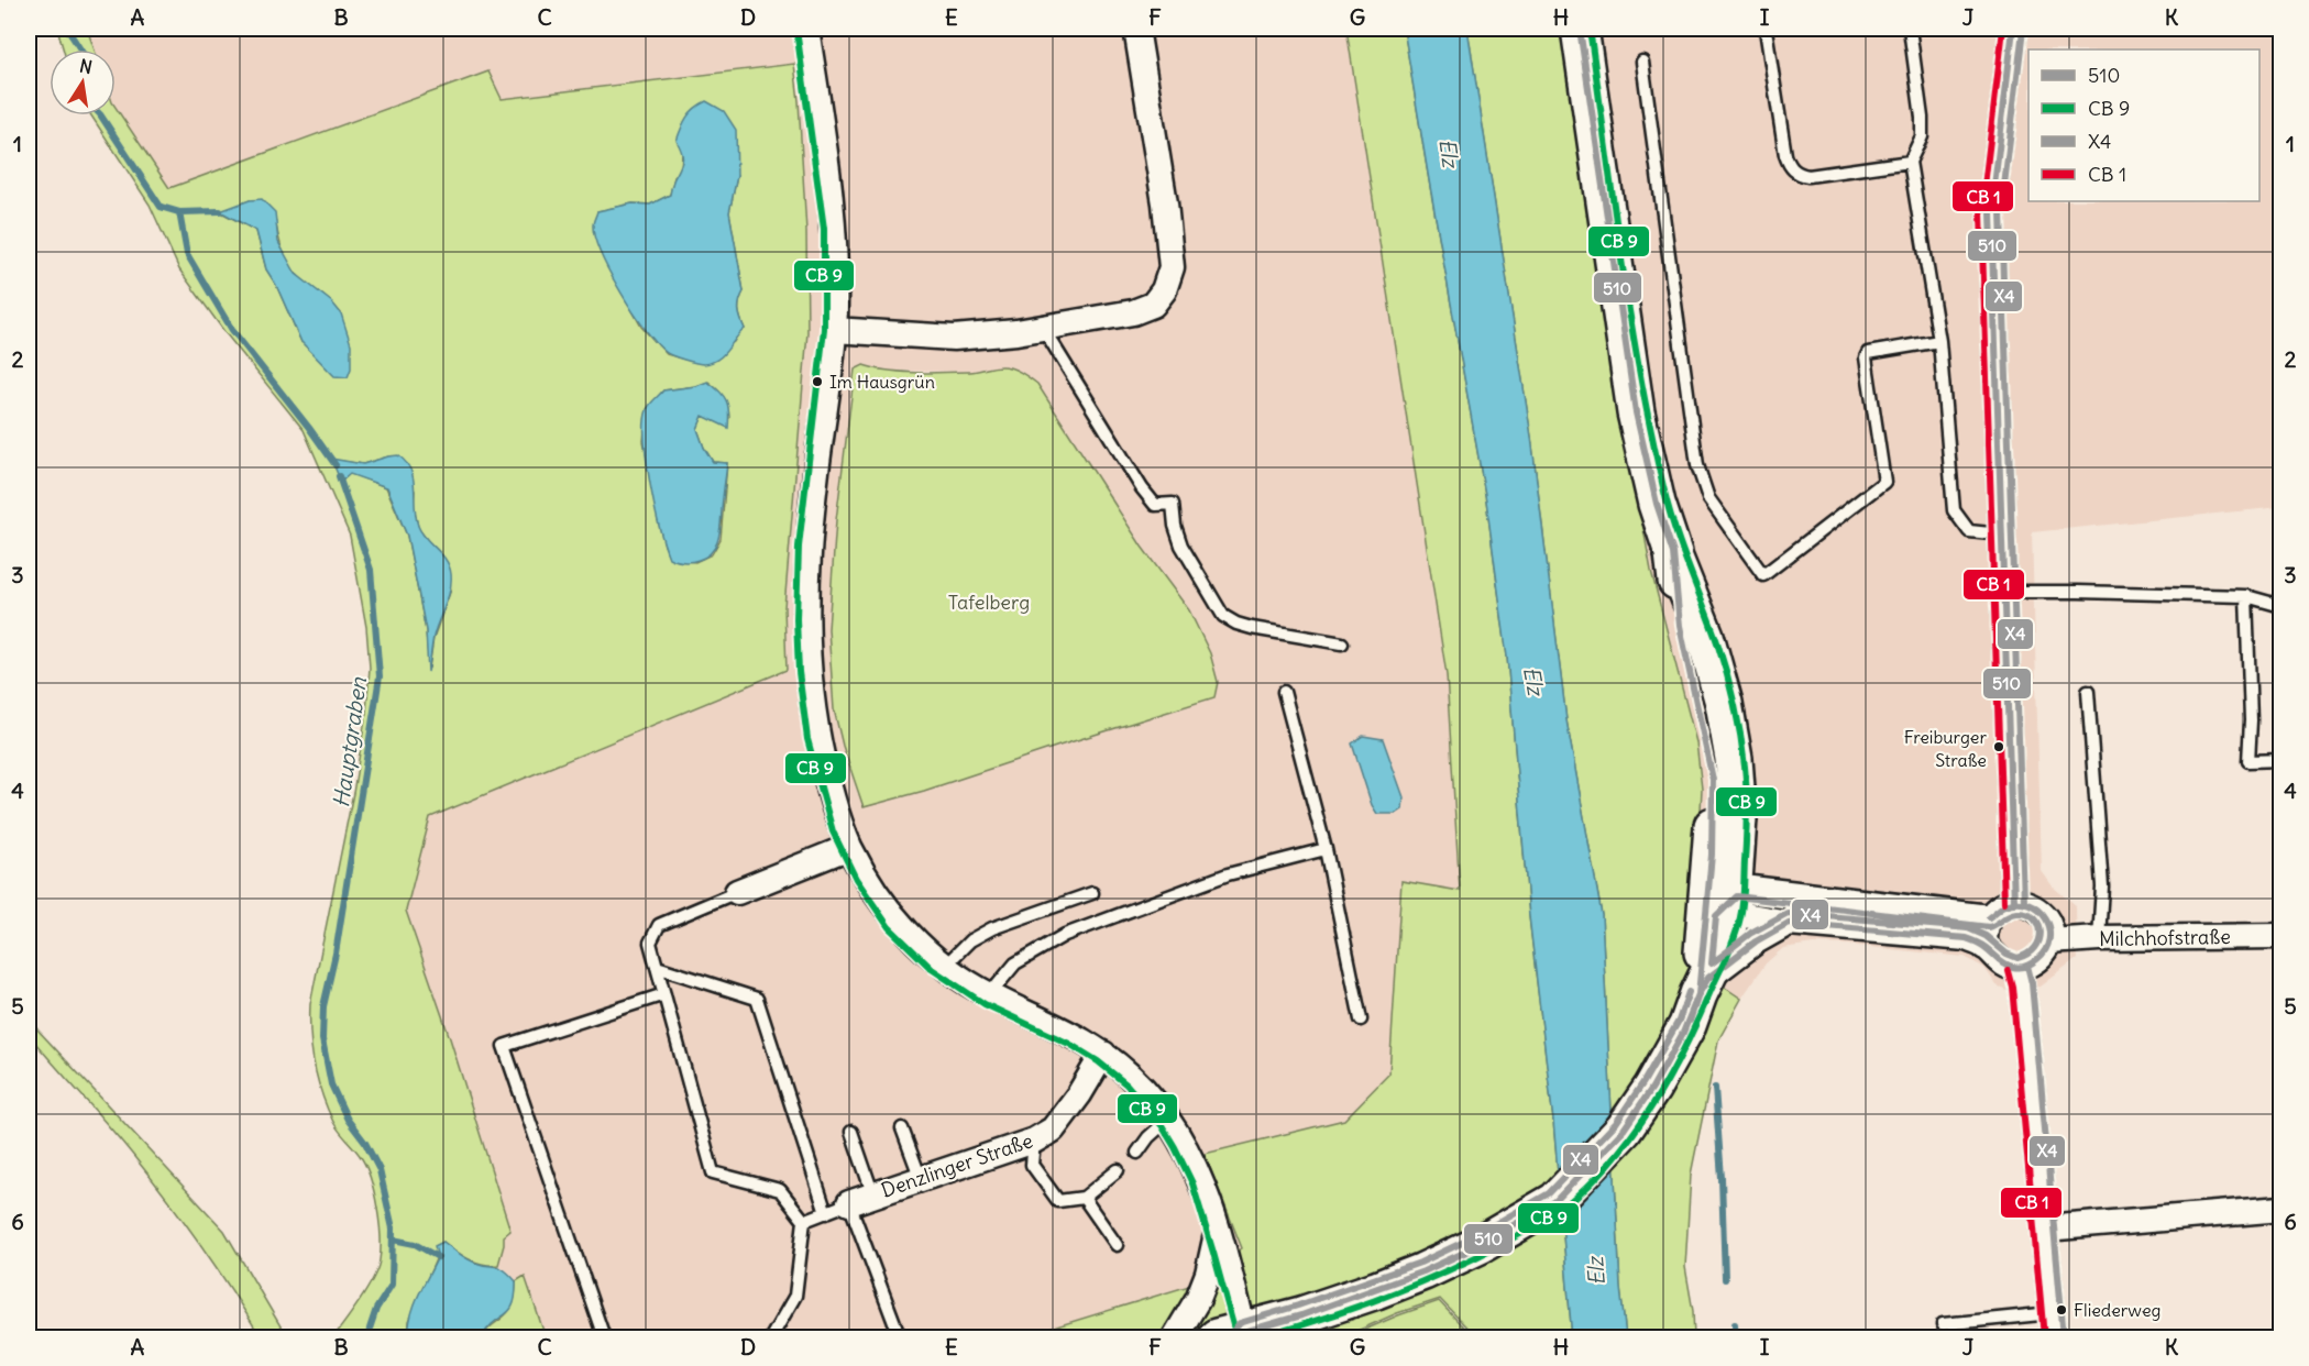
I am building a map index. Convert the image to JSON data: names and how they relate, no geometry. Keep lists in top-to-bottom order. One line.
{"streets":{"street":["Milchhofstraße","Denzlinger Straße"]},"water":["Elz","Hauptgraben"],"parks":["Tafelberg"],"places":["Im Hausgrün","Freiburger Straße","Fliederweg"],"lines":["transit line 510","transit line X4"],"legend":["510","CB 9","X4","CB 1"],"north":"top","grid":{"columns":["A","B","C","D","E","F","G","H","I","J","K"],"rows":["1","2","3","4","5","6"]}}
